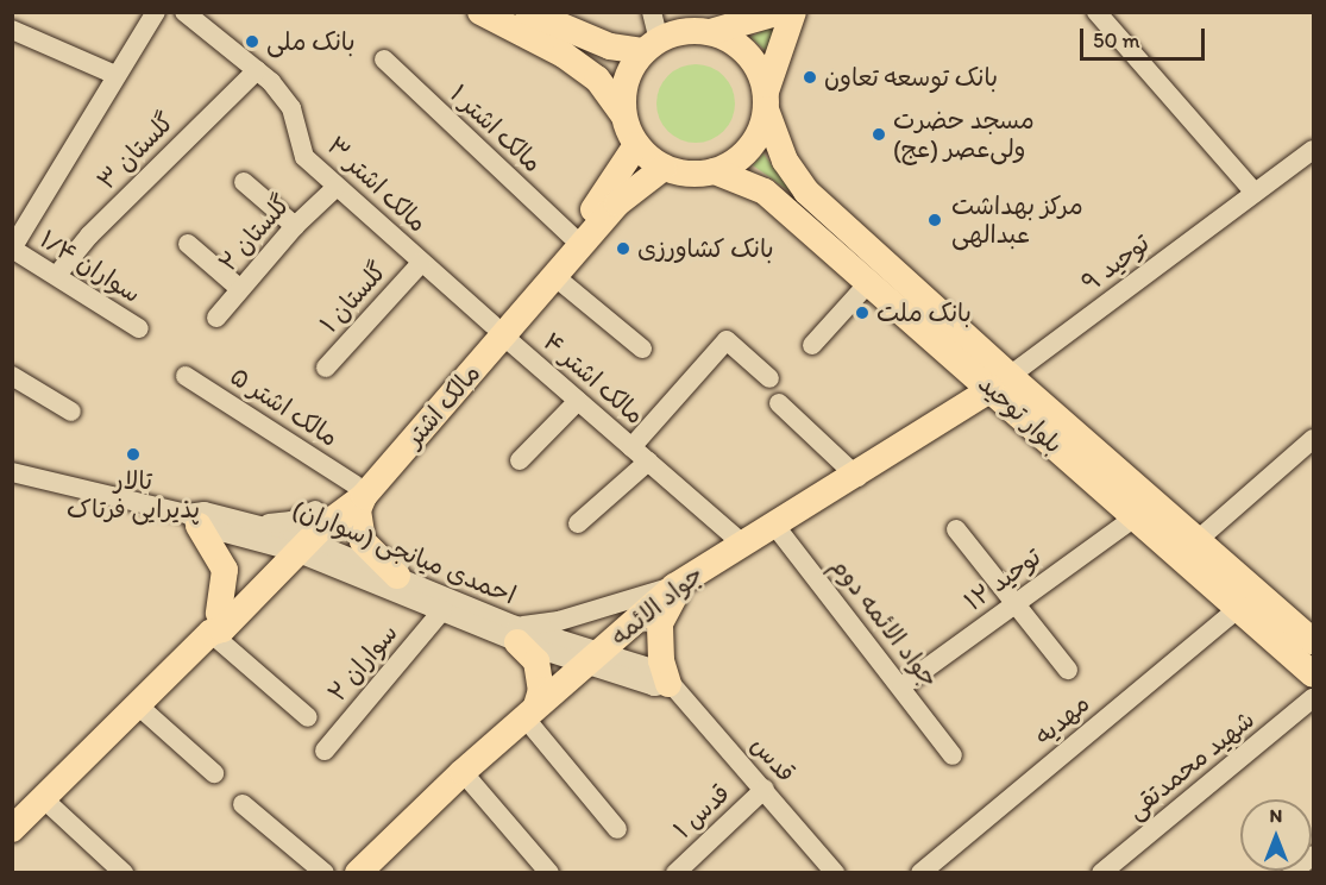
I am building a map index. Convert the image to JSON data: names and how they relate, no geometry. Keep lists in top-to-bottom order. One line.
{"streets":{"main road":["مالک اشتر","بلوار توحید","جواد الائمه"],"street":["مالک اشتر ۱","گلستان ۳","مالک اشتر ۳","گلستان ۲","توحید ۹","سواران ۱/۴","گلستان ۱","مالک اشتر ۴","مالک اشتر ۵","احمدی میانجی (سواران)","توحید ۱۲","جواد الائمه دوم","سواران ۲","مهدیه","قدس","شهید محمدتقی","قدس ۱"]},"crossings":[["مالک اشتر ۱","مالک اشتر"],["گلستان ۳","مالک اشتر ۳"],["گلستان ۳","سواران ۱/۴"],["مالک اشتر ۳","گلستان ۲"],["مالک اشتر ۳","گلستان ۱"],["مالک اشتر ۳","مالک اشتر ۴"],["مالک اشتر ۳","مالک اشتر"],["توحید ۹","بلوار توحید"],["توحید ۹","جواد الائمه"],["مالک اشتر ۴","مالک اشتر"],["مالک اشتر ۴","جواد الائمه"],["مالک اشتر","مالک اشتر ۵"],["مالک اشتر","بلوار توحید"],["مالک اشتر","احمدی میانجی (سواران)"],["بلوار توحید","توحید ۱۲"],["بلوار توحید","جواد الائمه"],["بلوار توحید","مهدیه"],["احمدی میانجی (سواران)","جواد الائمه"],["احمدی میانجی (سواران)","سواران ۲"],["احمدی میانجی (سواران)","قدس"],["توحید ۱۲","جواد الائمه دوم"],["جواد الائمه","جواد الائمه دوم"],["جواد الائمه","قدس"],["قدس","قدس ۱"]],"places":["بانک ملی","بانک توسعه تعاون","مسجد حضرت ولی‌عصر (عج)","مرکز بهداشت عبدالهی","بانک کشاورزی","بانک ملت","تالار پذیرایی فرتاک"],"scale_bar":"50 m","north":"top"}
